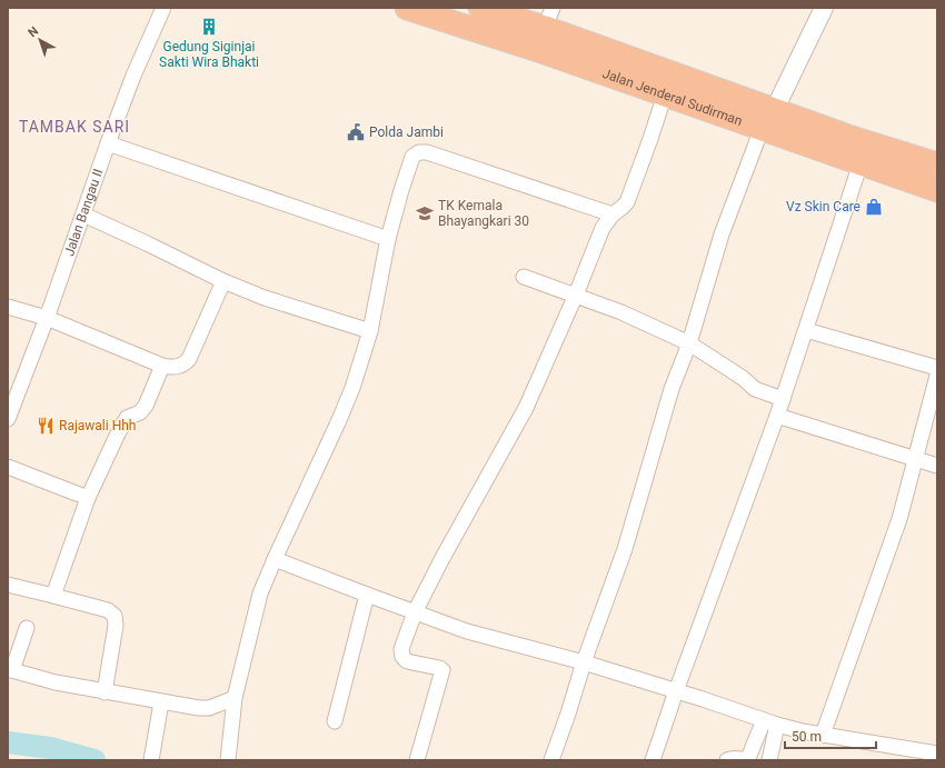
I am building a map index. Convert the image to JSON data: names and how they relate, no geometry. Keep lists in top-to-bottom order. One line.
{"streets":{"highway":["Jalan Jenderal Sudirman"],"street":["Jalan Bangau II"]},"districts":["TAMBAK SARI"],"places":{"building":["Gedung Siginjai Sakti Wira Bhakti"],"public building":["Polda Jambi"],"shop":["Vz Skin Care"],"school or university":["TK Kemala Bhayangkari 30"],"restaurant":["Rajawali Hhh"]},"scale_bar":"50 m","north":"top left"}
